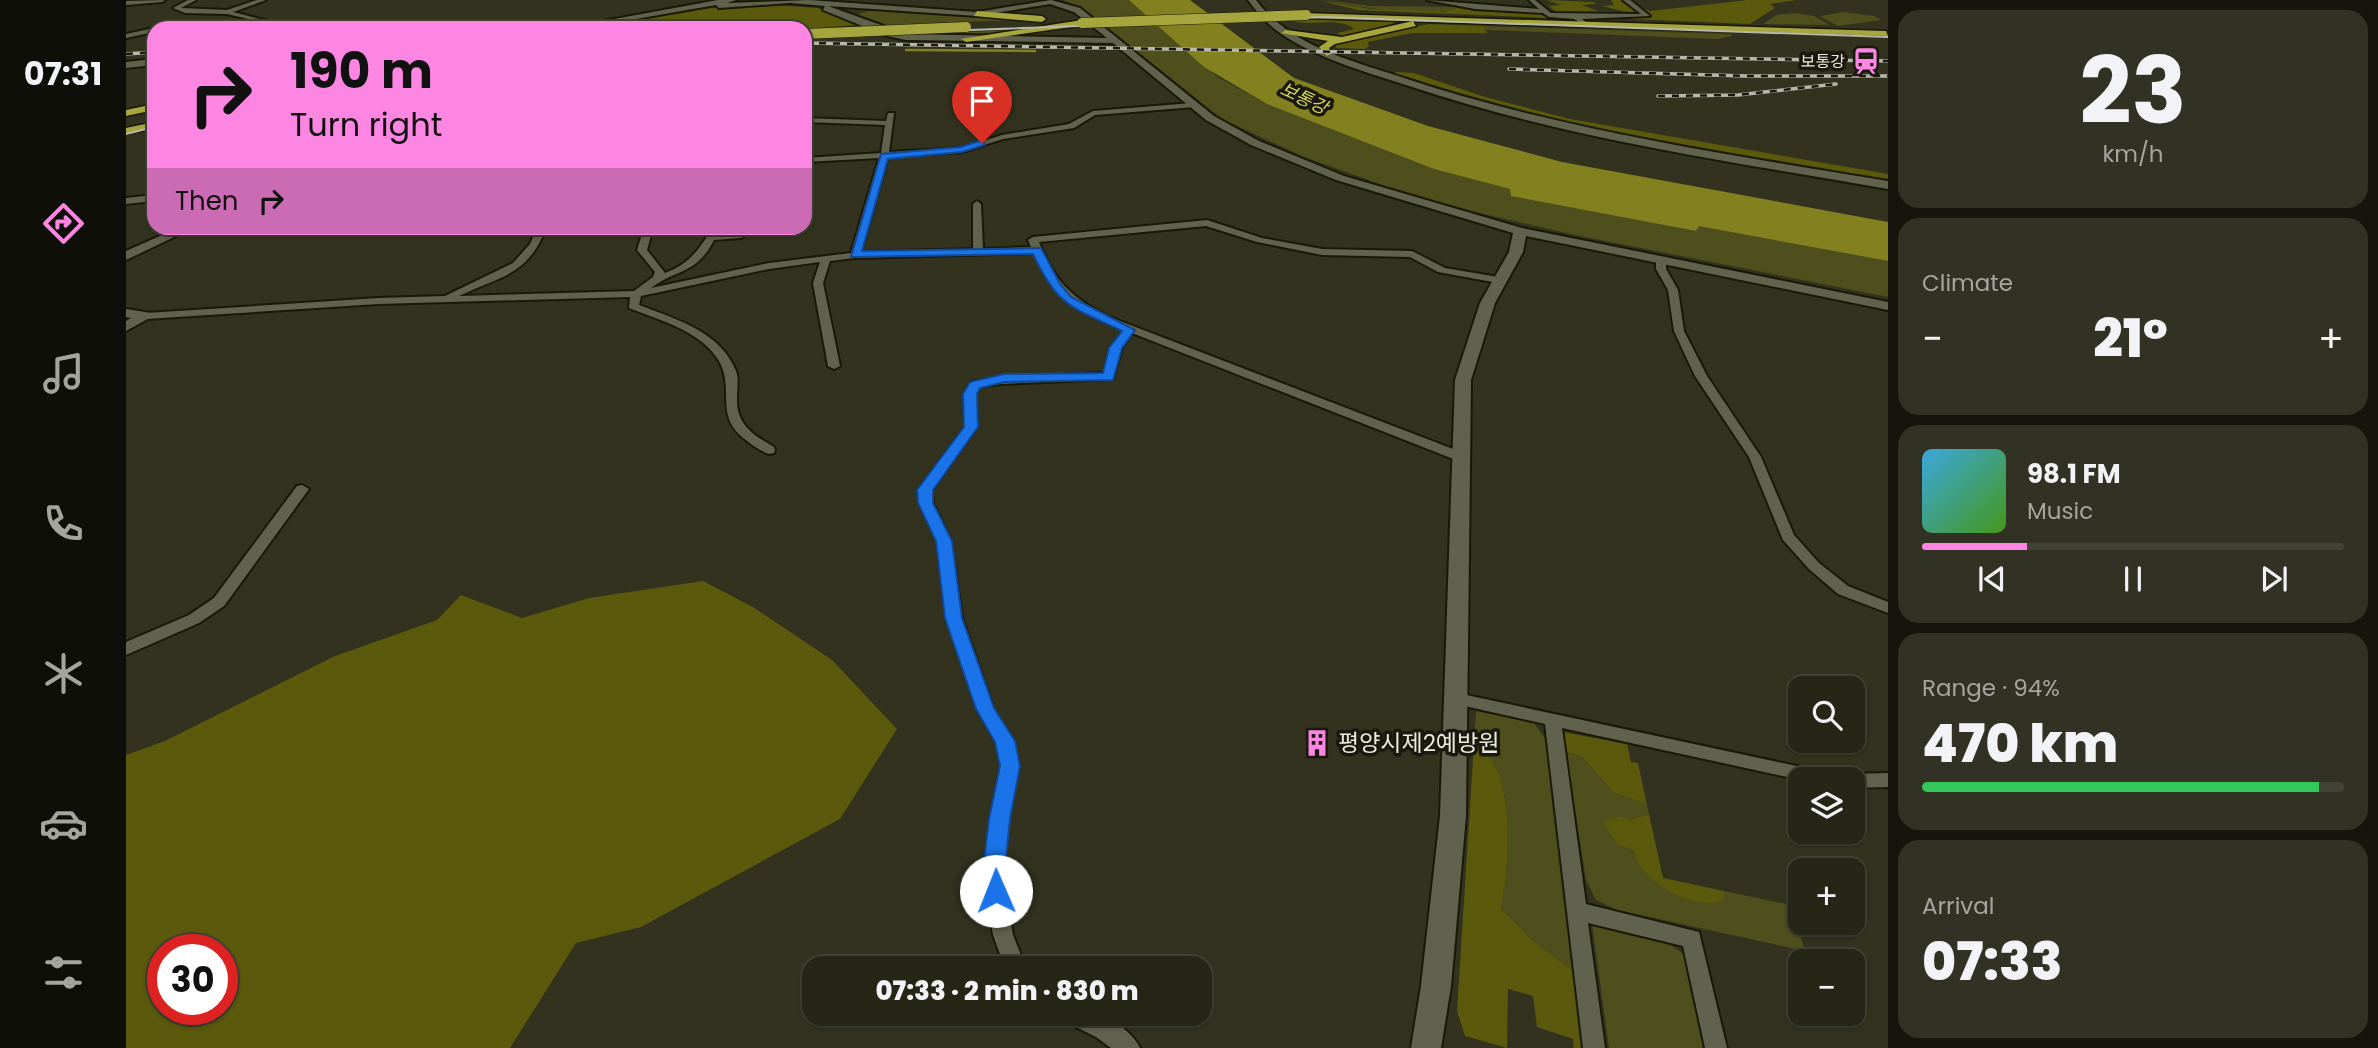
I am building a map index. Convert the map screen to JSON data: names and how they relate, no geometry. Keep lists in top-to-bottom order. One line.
{"water":["보통강"],"places":{"station":["보통강"],"building":["평양시제2예방원"]},"page":{"tabs":"07:31","tile":[["23","km/h"],"Climate",["Range · 94%","470 km"],["Arrival","07:33"]],"turn":["190 m","Turn right"],"then":"Then","heat":["−","21°","+"],"song":["98.1 FM","Music"],"map_buttons":["+","−"],"limit":"30","trip":"07:33 · 2 min · 830 m"}}
